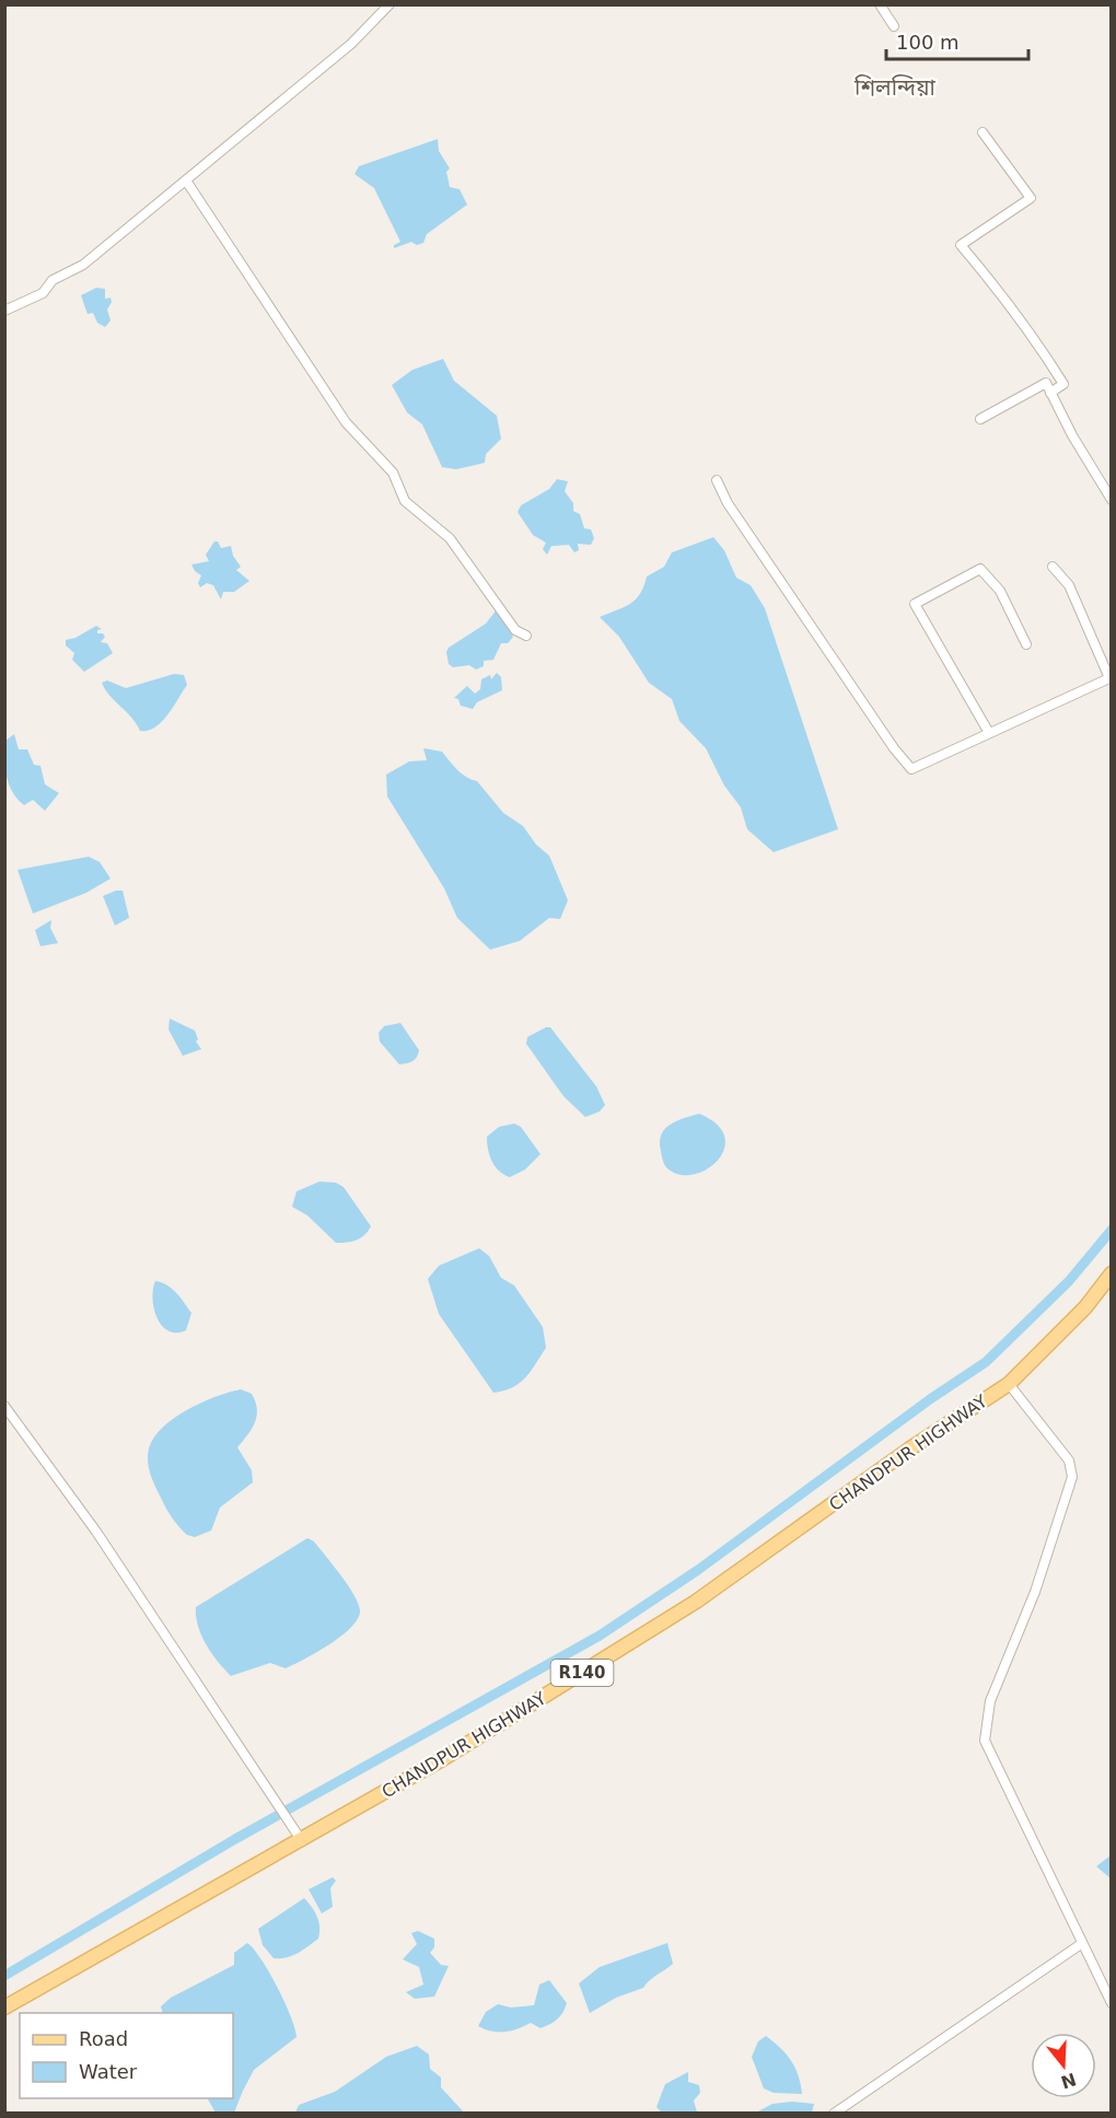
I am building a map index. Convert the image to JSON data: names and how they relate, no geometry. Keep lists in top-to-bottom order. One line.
{"streets":{"main road":["CHANDPUR HIGHWAY","R140"]},"districts":["শিলন্দিয়া"],"legend":["Road","Water"],"scale_bar":"100 m","north":"bottom"}
